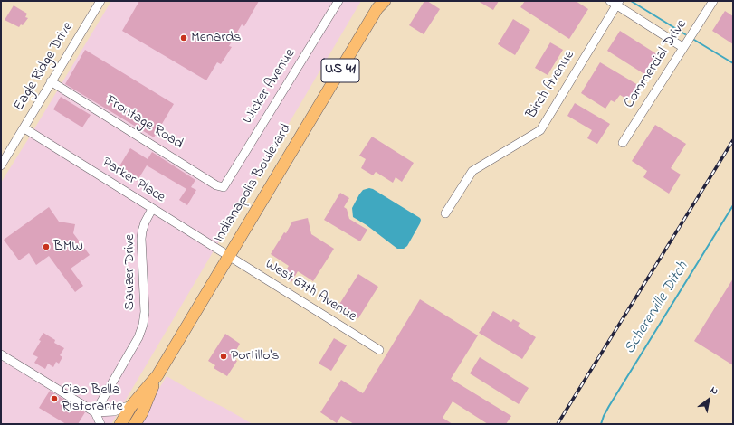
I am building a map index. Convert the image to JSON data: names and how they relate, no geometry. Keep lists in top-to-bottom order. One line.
{"streets":{"highway":["US 41","Indianapolis Boulevard"],"street":["Commercial Drive","Eagle Ridge Drive","Birch Avenue","Wicker Avenue","Frontage Road","Parker Place","Sauzer Drive","West 67th Avenue"]},"crossings":[["Eagle Ridge Drive","Frontage Road"],["Eagle Ridge Drive","Parker Place"],["Wicker Avenue","Frontage Road"],["Parker Place","Indianapolis Boulevard"],["Parker Place","Sauzer Drive"],["Parker Place","West 67th Avenue"],["Indianapolis Boulevard","West 67th Avenue"]],"water":["Schererville Ditch"],"places":["Menards","BMW","Portillo's","Ciao Bella Ristorante"],"north":"top right"}
